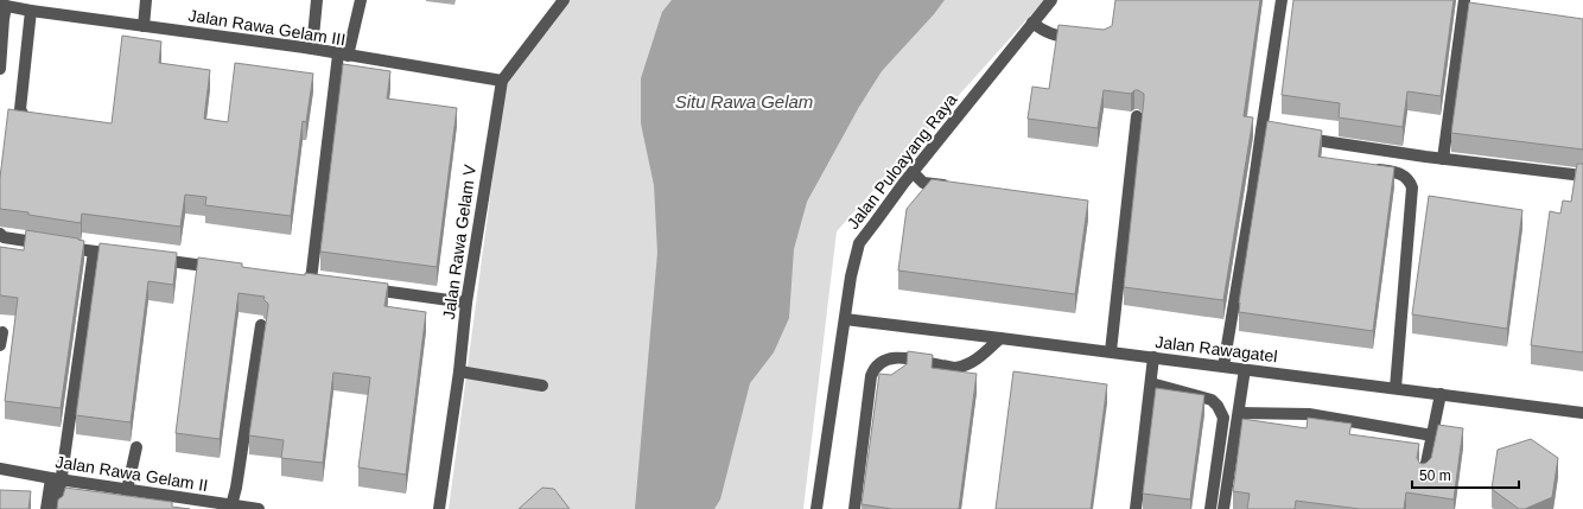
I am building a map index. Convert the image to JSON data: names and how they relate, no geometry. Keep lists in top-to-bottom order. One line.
{"streets":{"street":["Jalan Rawa Gelam III","Jalan Puloayang Raya","Jalan Rawa Gelam V","Jalan Rawagatel","Jalan Rawa Gelam II"]},"crossings":[["Jalan Rawa Gelam III","Jalan Rawa Gelam V"],["Jalan Puloayang Raya","Jalan Rawagatel"]],"water":["Situ Rawa Gelam"],"scale_bar":"50 m"}
